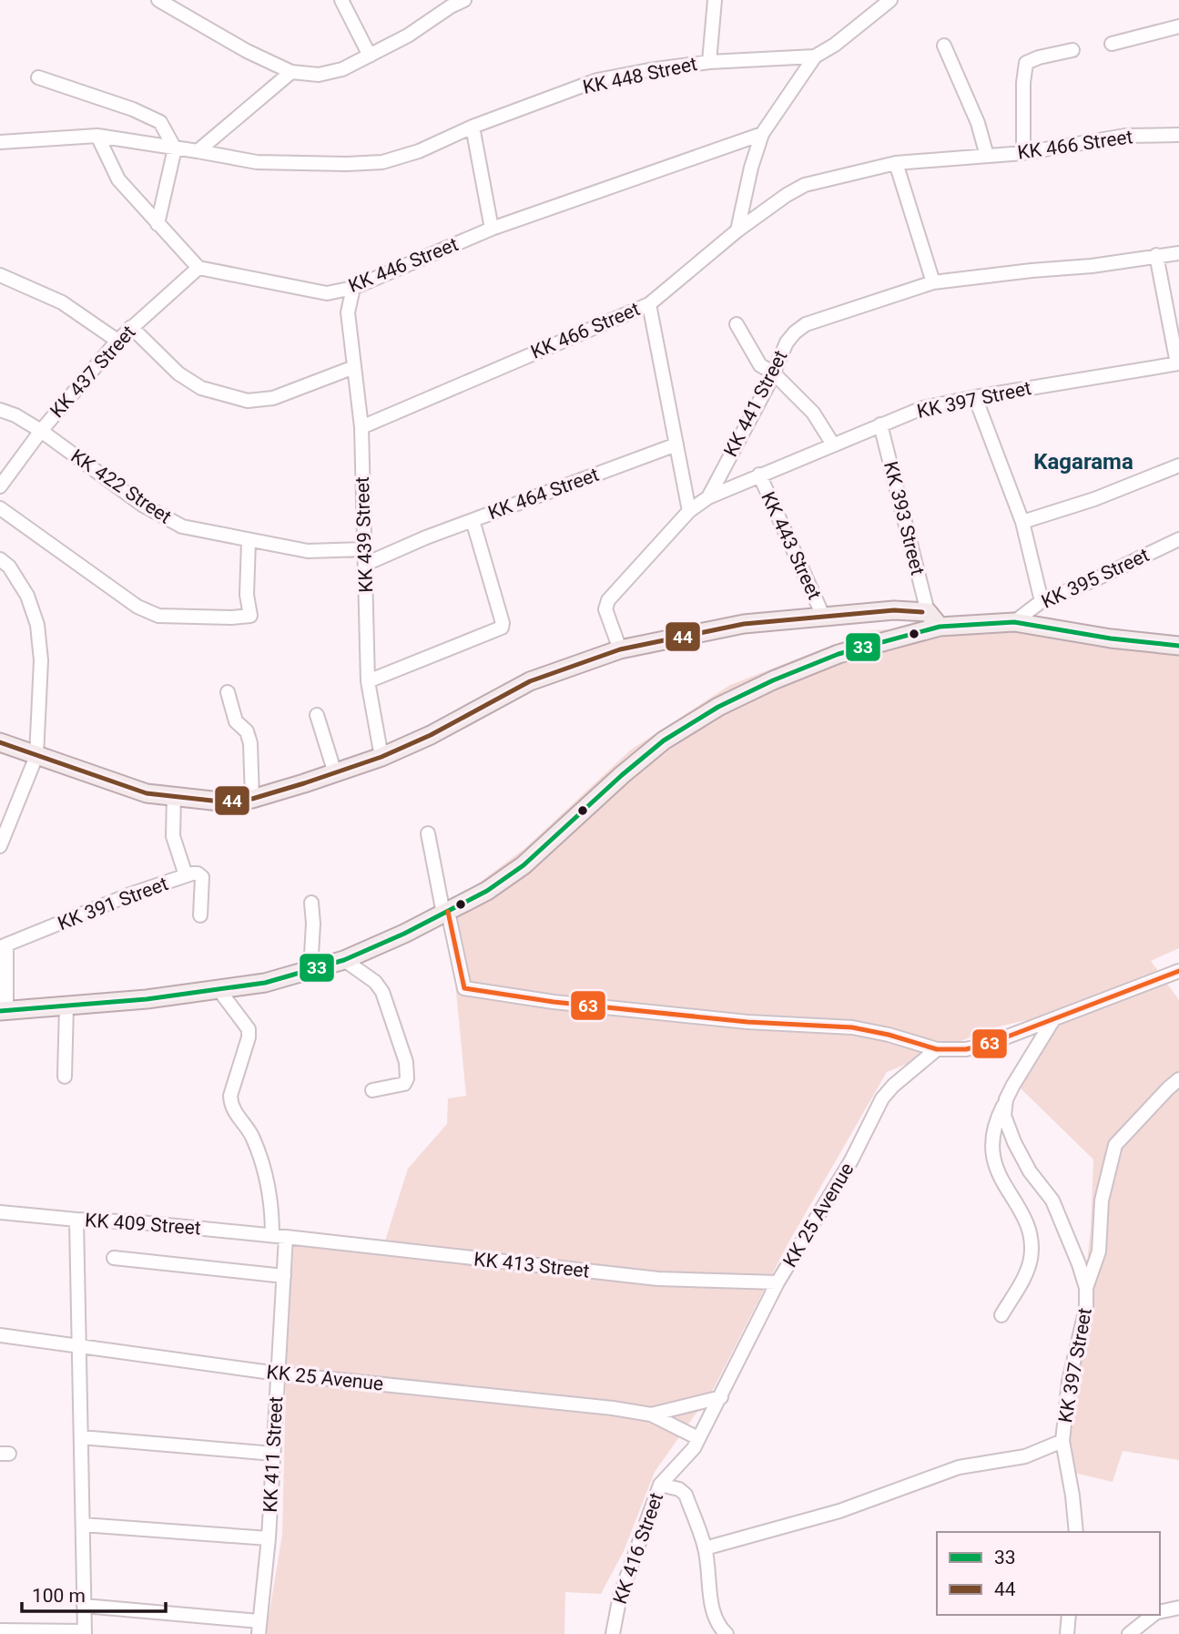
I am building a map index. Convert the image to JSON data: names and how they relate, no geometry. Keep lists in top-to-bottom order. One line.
{"streets":{"street":["KK 448 Street","KK 466 Street","KK 446 Street","KK 437 Street","KK 397 Street","KK 441 Street","KK 422 Street","KK 464 Street","KK 393 Street","KK 439 Street","KK 443 Street","KK 395 Street","KK 391 Street","KK 25 Avenue","KK 409 Street","KK 413 Street","KK 411 Street","KK 416 Street"]},"crossings":[["KK 466 Street","KK 439 Street"],["KK 446 Street","KK 437 Street"],["KK 446 Street","KK 439 Street"],["KK 437 Street","KK 422 Street"],["KK 397 Street","KK 441 Street"],["KK 397 Street","KK 393 Street"],["KK 397 Street","KK 443 Street"],["KK 422 Street","KK 439 Street"],["KK 464 Street","KK 439 Street"],["KK 25 Avenue","KK 413 Street"],["KK 25 Avenue","KK 411 Street"],["KK 25 Avenue","KK 416 Street"],["KK 409 Street","KK 413 Street"],["KK 409 Street","KK 411 Street"],["KK 413 Street","KK 411 Street"]],"districts":["Kagarama"],"lines":["transit line 44","transit line 33","transit line 63"],"legend":["33","44"],"scale_bar":"100 m"}
